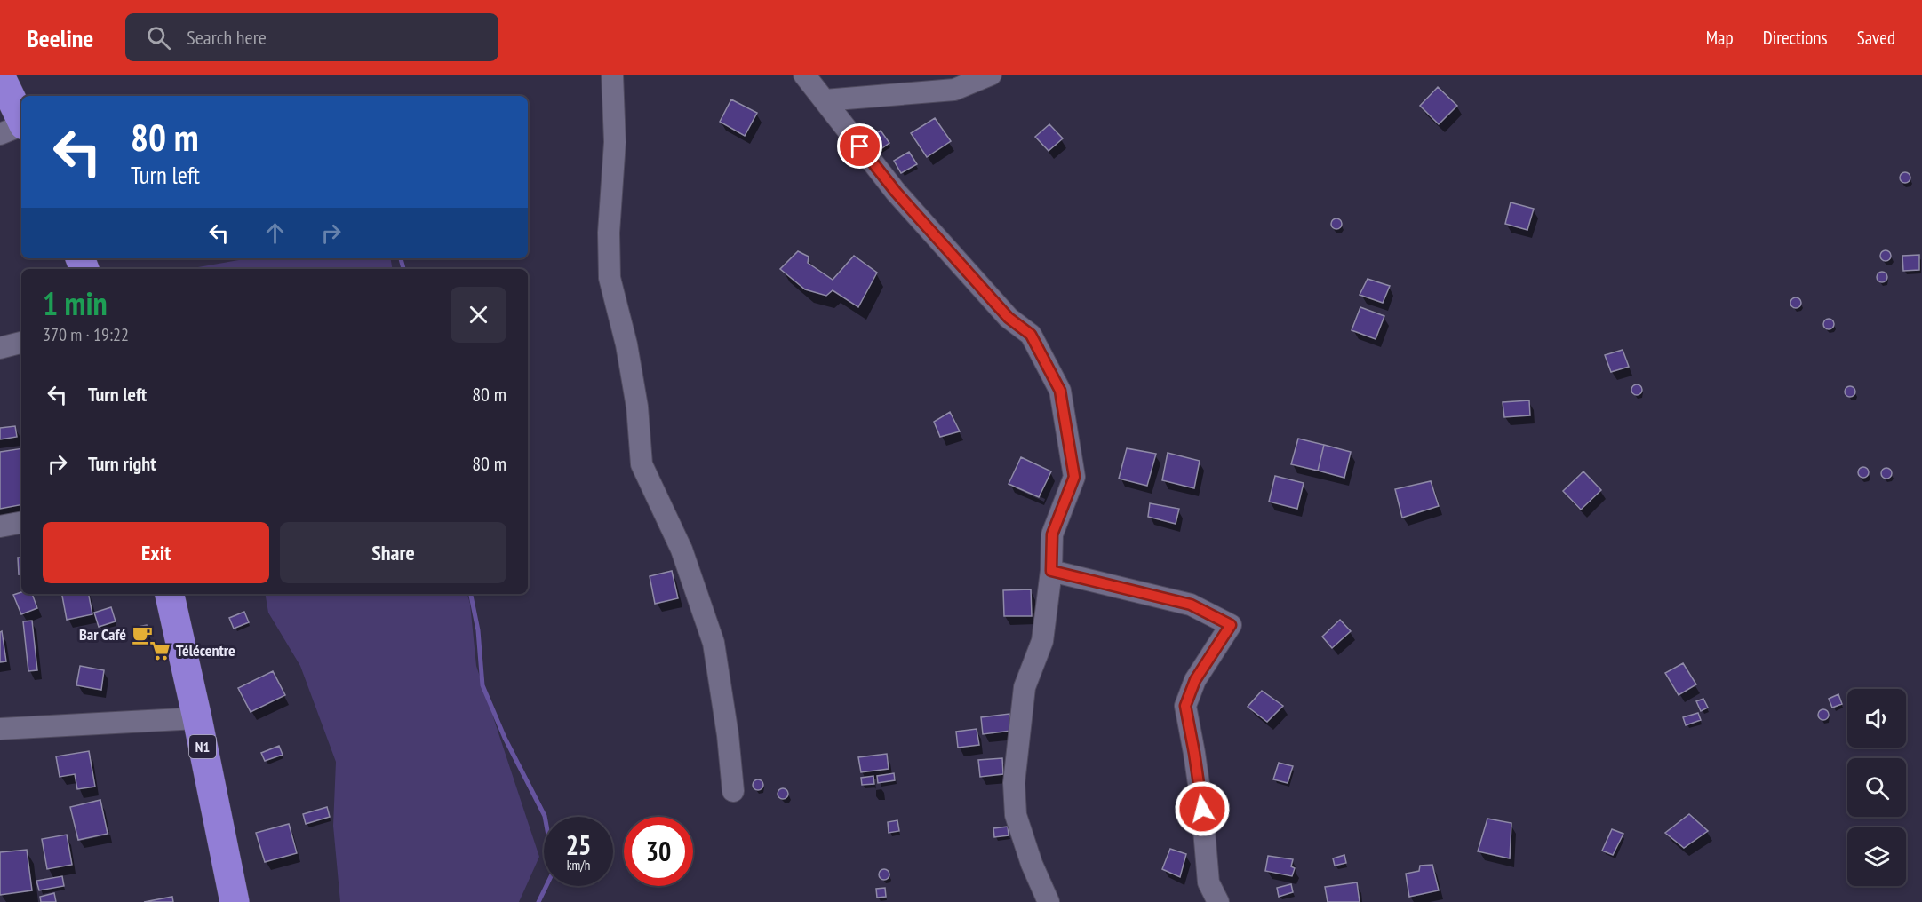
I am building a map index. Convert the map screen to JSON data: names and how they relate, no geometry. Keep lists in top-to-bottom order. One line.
{"streets":{"highway":["N1"]},"places":{"cafe":["Bar Café"],"supermarket":["Télécentre"]},"page":{"header":"Beeline","search":"Search here","nav":["Map","Directions","Saved"],"turn":["80 m","Turn left"],"heading":["1 min","370 m · 19:22"],"list":[{"name":"Turn left","value":"80 m"},{"name":"Turn right","value":"80 m"}],"buttons":["Exit","Share"],"speed":"25 km/h","limit":"30"}}
